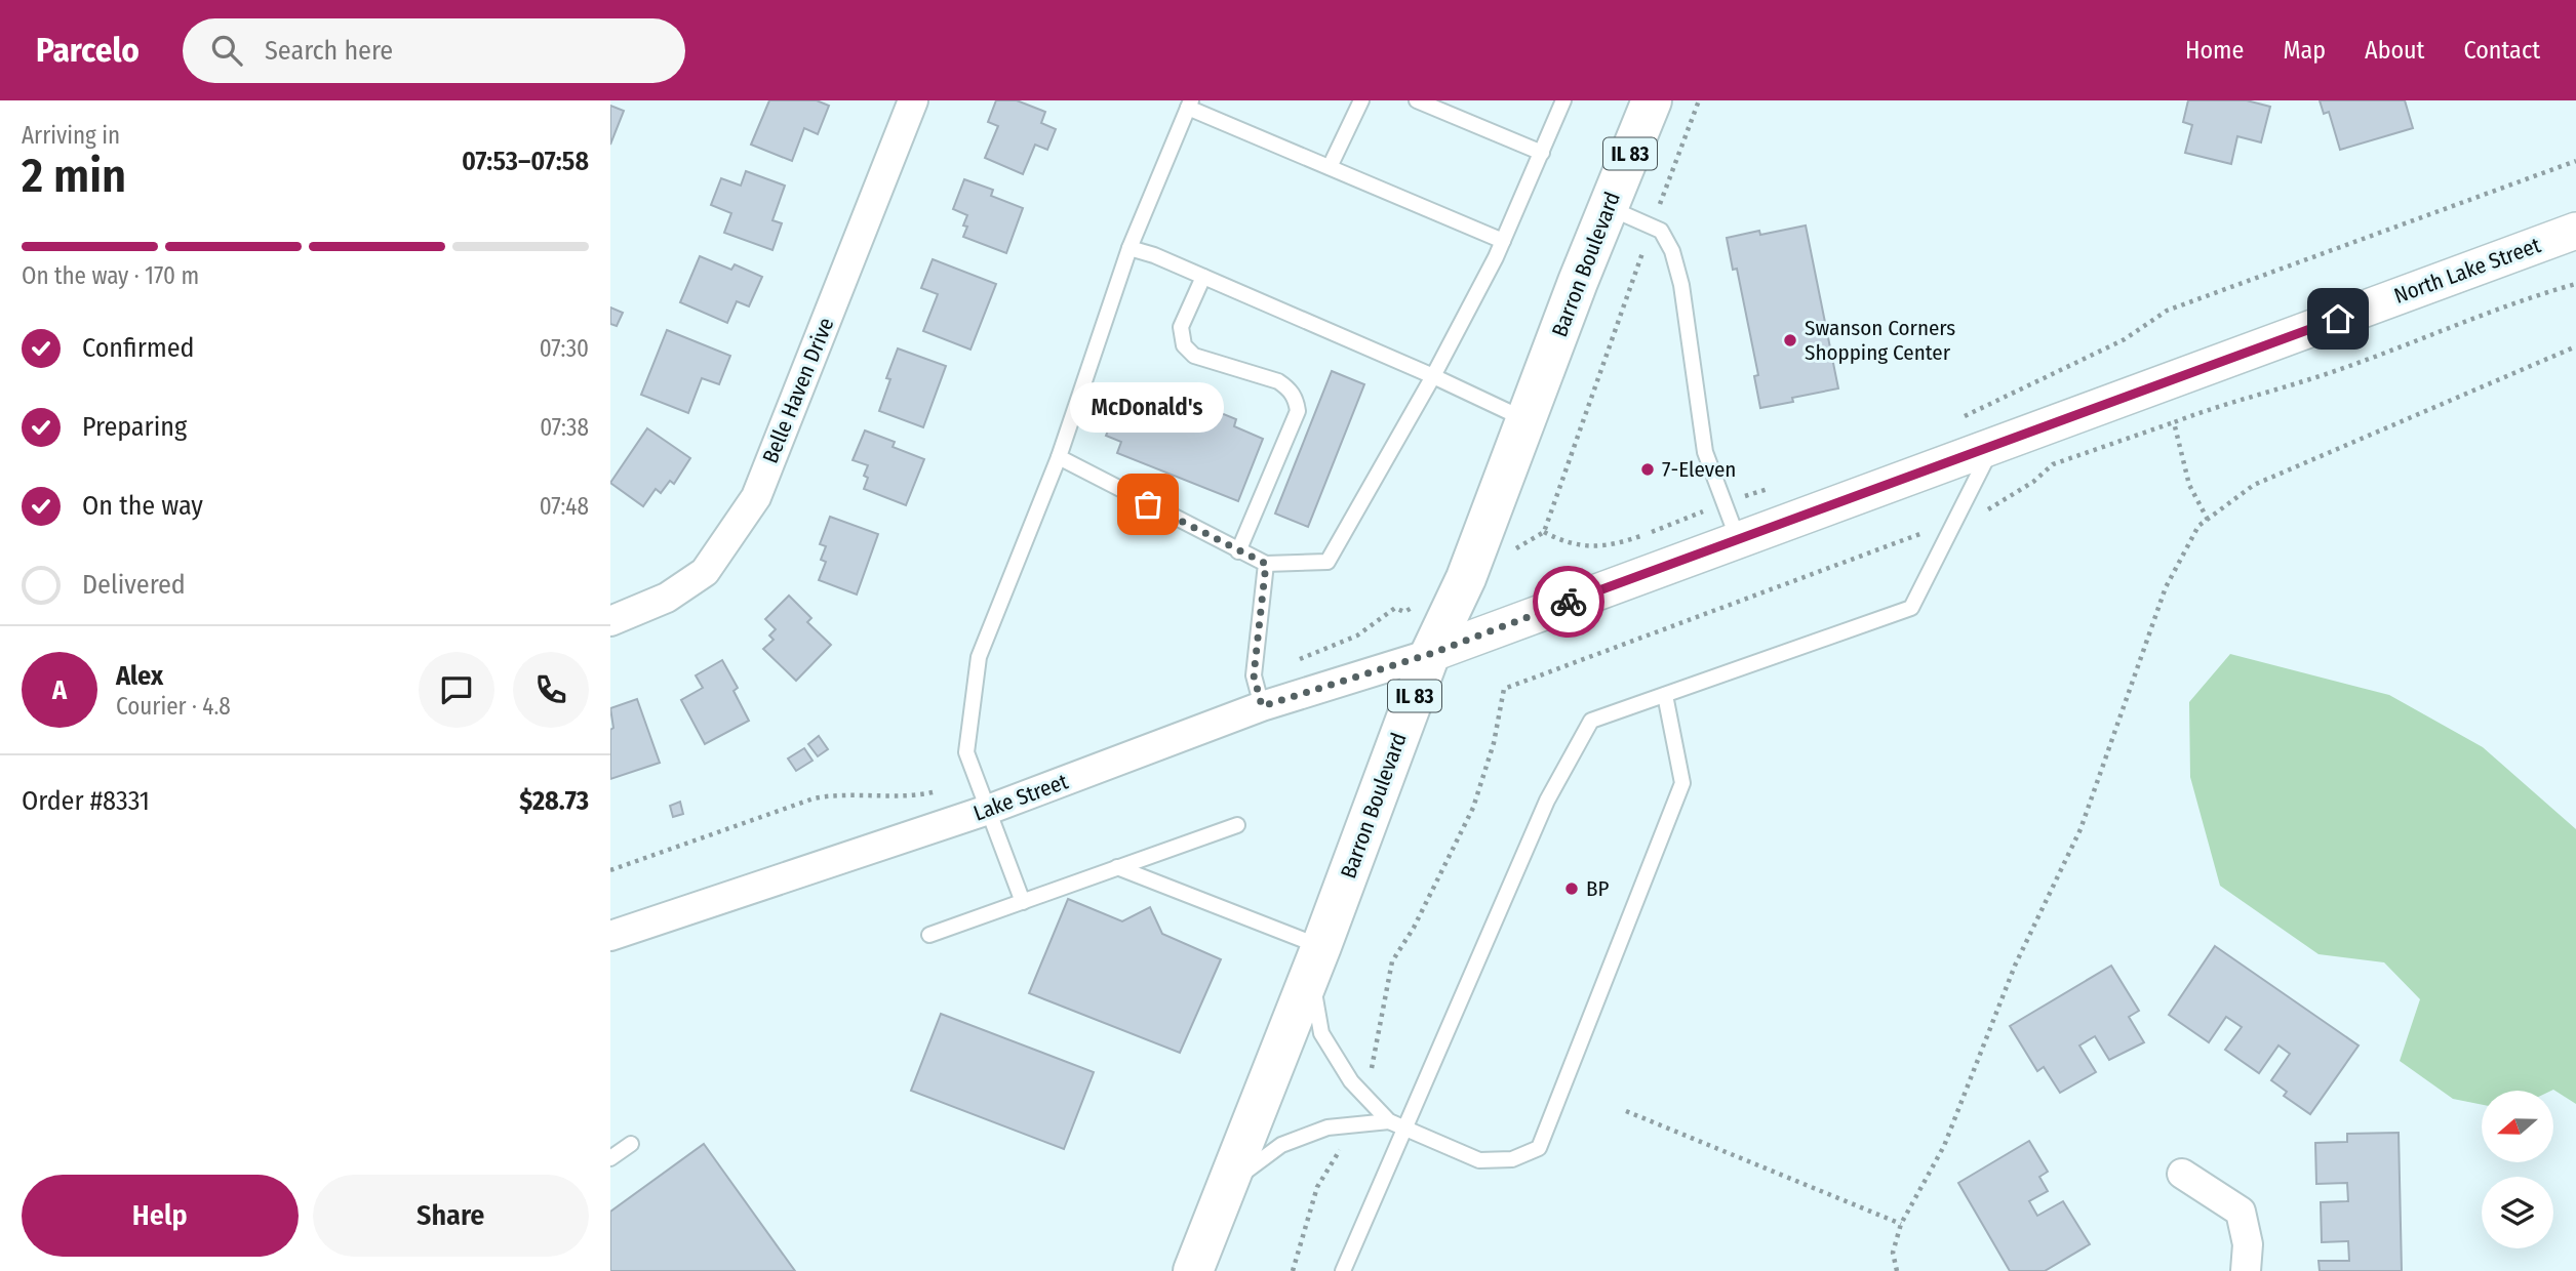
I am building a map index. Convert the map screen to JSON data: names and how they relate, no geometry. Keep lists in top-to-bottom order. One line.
{"streets":{"main road":["IL 83","Barron Boulevard"],"street":["North Lake Street","Belle Haven Drive","Lake Street"]},"crossings":[["Barron Boulevard","North Lake Street"],["Barron Boulevard","Lake Street"],["North Lake Street","Lake Street"]],"places":["Swanson Corners Shopping Center","7-Eleven","McDonald's","BP"],"north":"left","page":{"header":"Parcelo","search":"Search here","nav":["Home","Map","About","Contact"],"heading":["2 min","Arriving in","07:53–07:58"],"panel":["Alex","Courier · 4.8","Order #8331","$28.73"],"bar":"On the way · 170 m","list":[["Confirmed","07:30"],["Preparing","07:38"],["On the way","07:48"],"Delivered"],"bubble":"McDonald's","round":"A","buttons":["Help","Share"]}}
